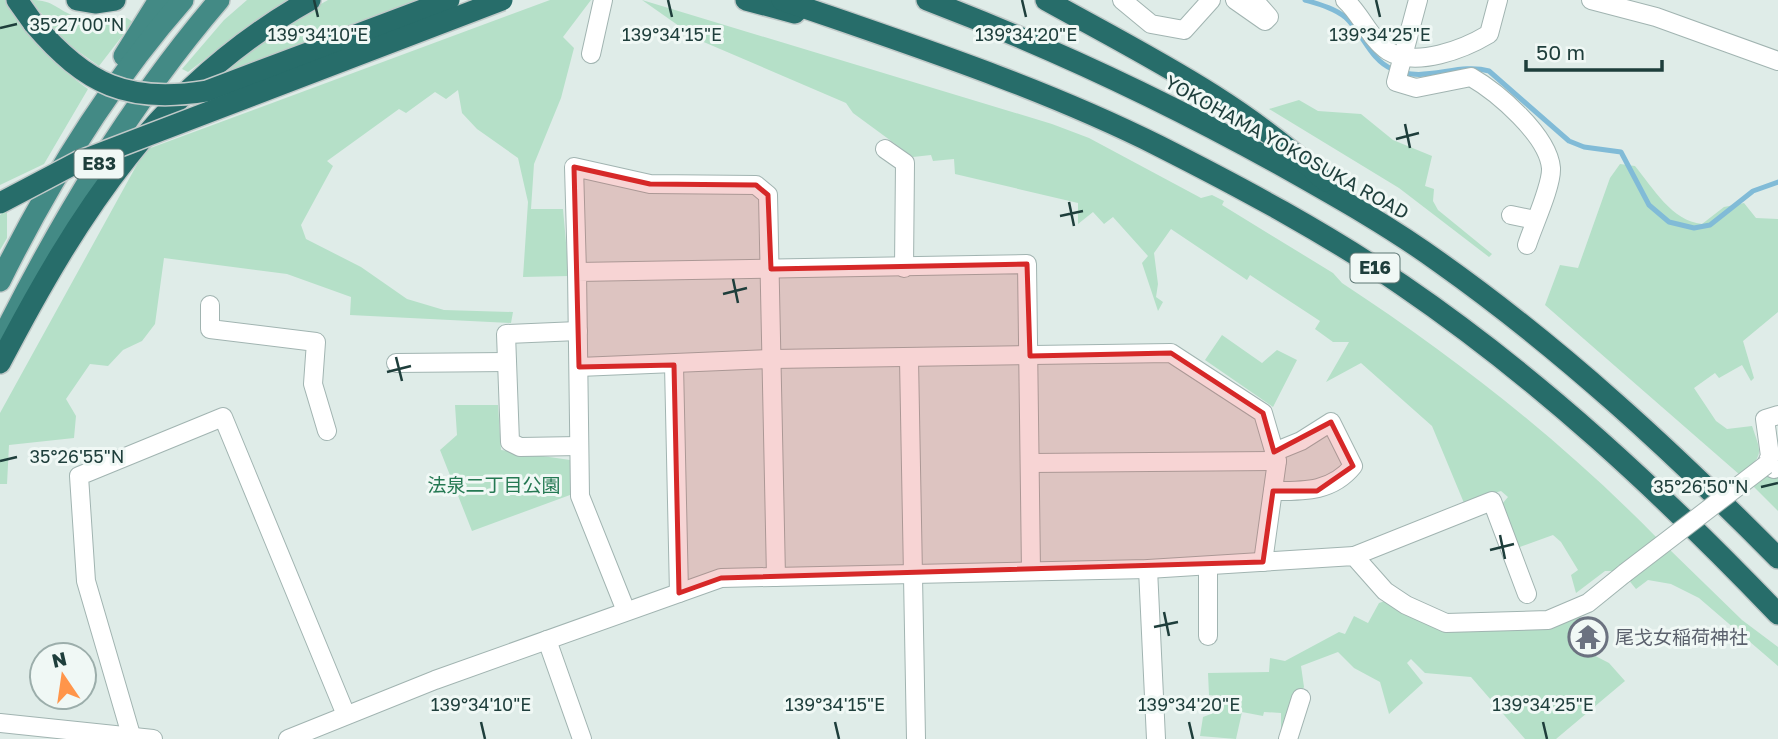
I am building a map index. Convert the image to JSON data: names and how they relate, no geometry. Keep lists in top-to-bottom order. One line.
{"streets":{"highway":["YOKOHAMA YOKOSUKA ROAD","E83","E16"]},"parks":["法泉二丁目公園"],"places":{"temple":["尾戈女稲荷神社"]},"scale_bar":"50 m","north":"top","coordinates":["35°27'00\"N","139°34'10\"E","139°34'15\"E","139°34'20\"E","139°34'25\"E","35°26'55\"N","35°26'50\"N"]}
